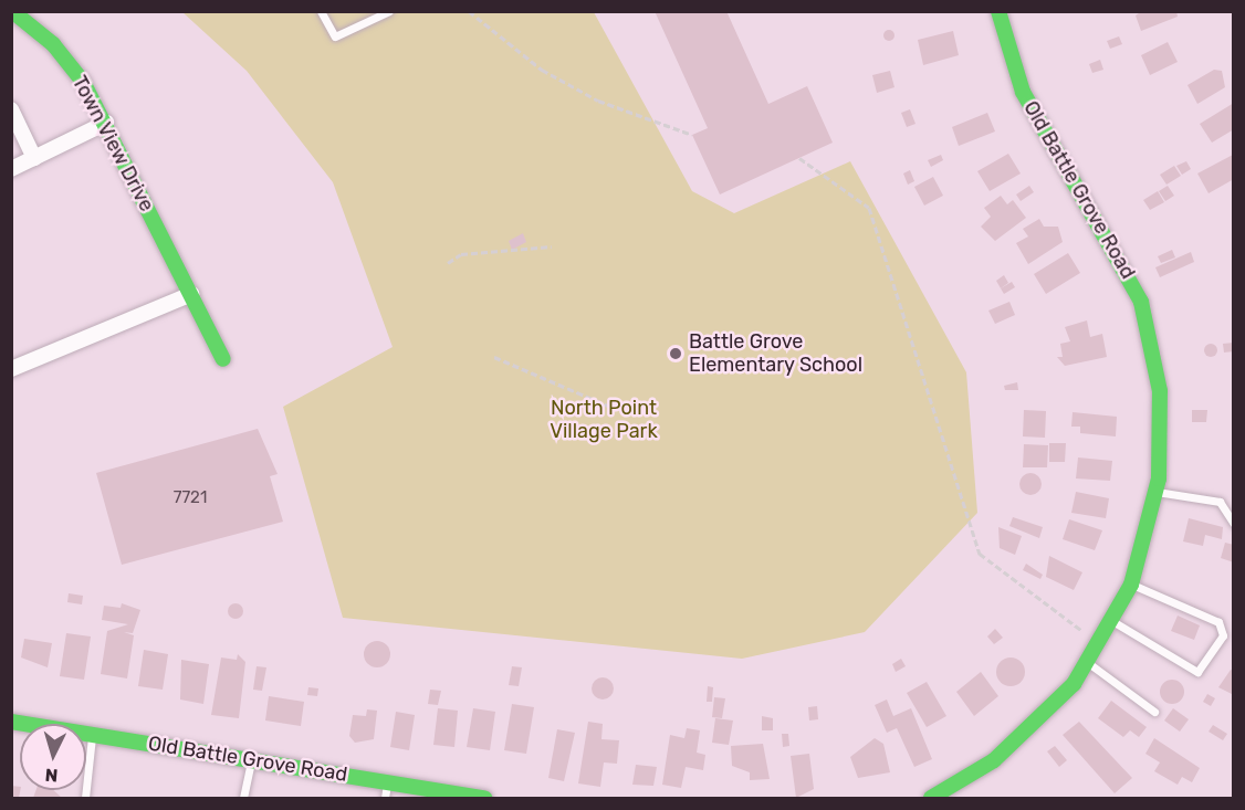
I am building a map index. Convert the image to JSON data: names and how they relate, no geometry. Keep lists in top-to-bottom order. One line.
{"streets":{"street":["Town View Drive","Old Battle Grove Road"]},"parks":["North Point Village Park"],"places":["Battle Grove Elementary School"],"house_numbers":["7721"],"north":"bottom"}
